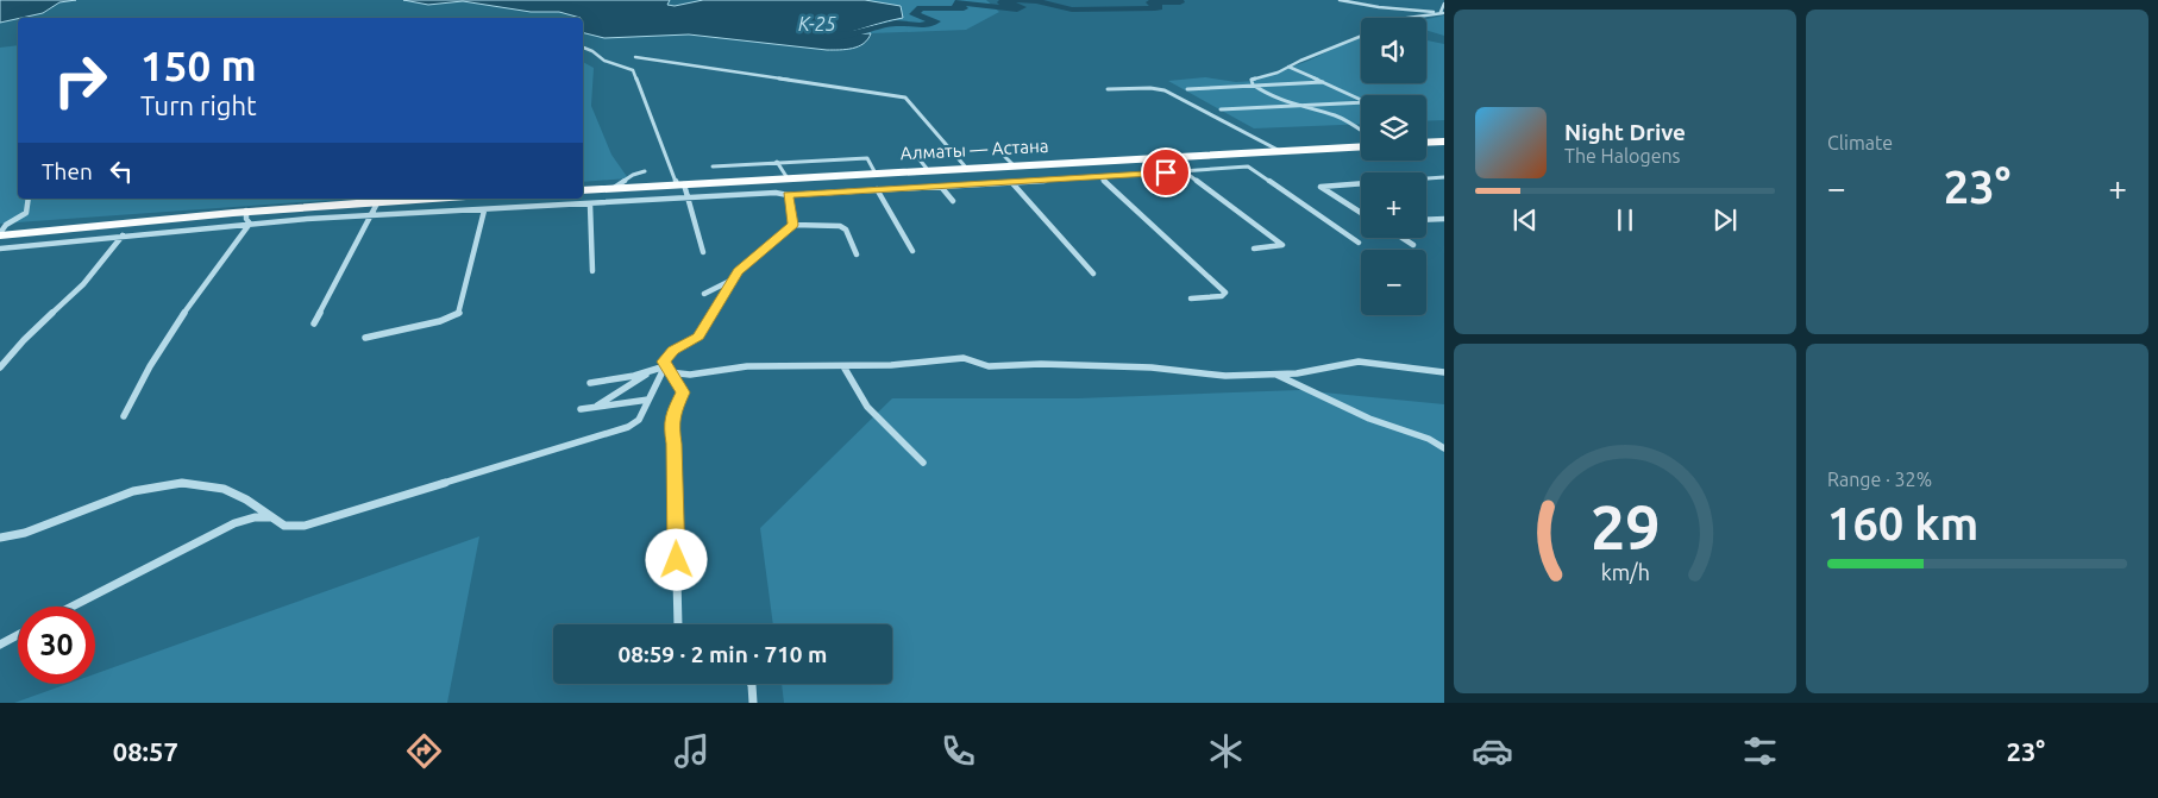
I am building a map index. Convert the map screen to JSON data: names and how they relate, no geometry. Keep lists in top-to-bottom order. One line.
{"streets":{"highway":["Алматы — Астана"]},"water":["К-25"],"page":{"tile":["Climate",["Range · 32%","160 km"]],"map_buttons":["+","−"],"turn":["150 m","Turn right"],"song":["Night Drive","The Halogens"],"then":"Then","heat":["−","23°","+"],"limit":"30","trip":"08:59 · 2 min · 710 m","tabs":["08:57","23°"],"gauge":["29","km/h"]}}
